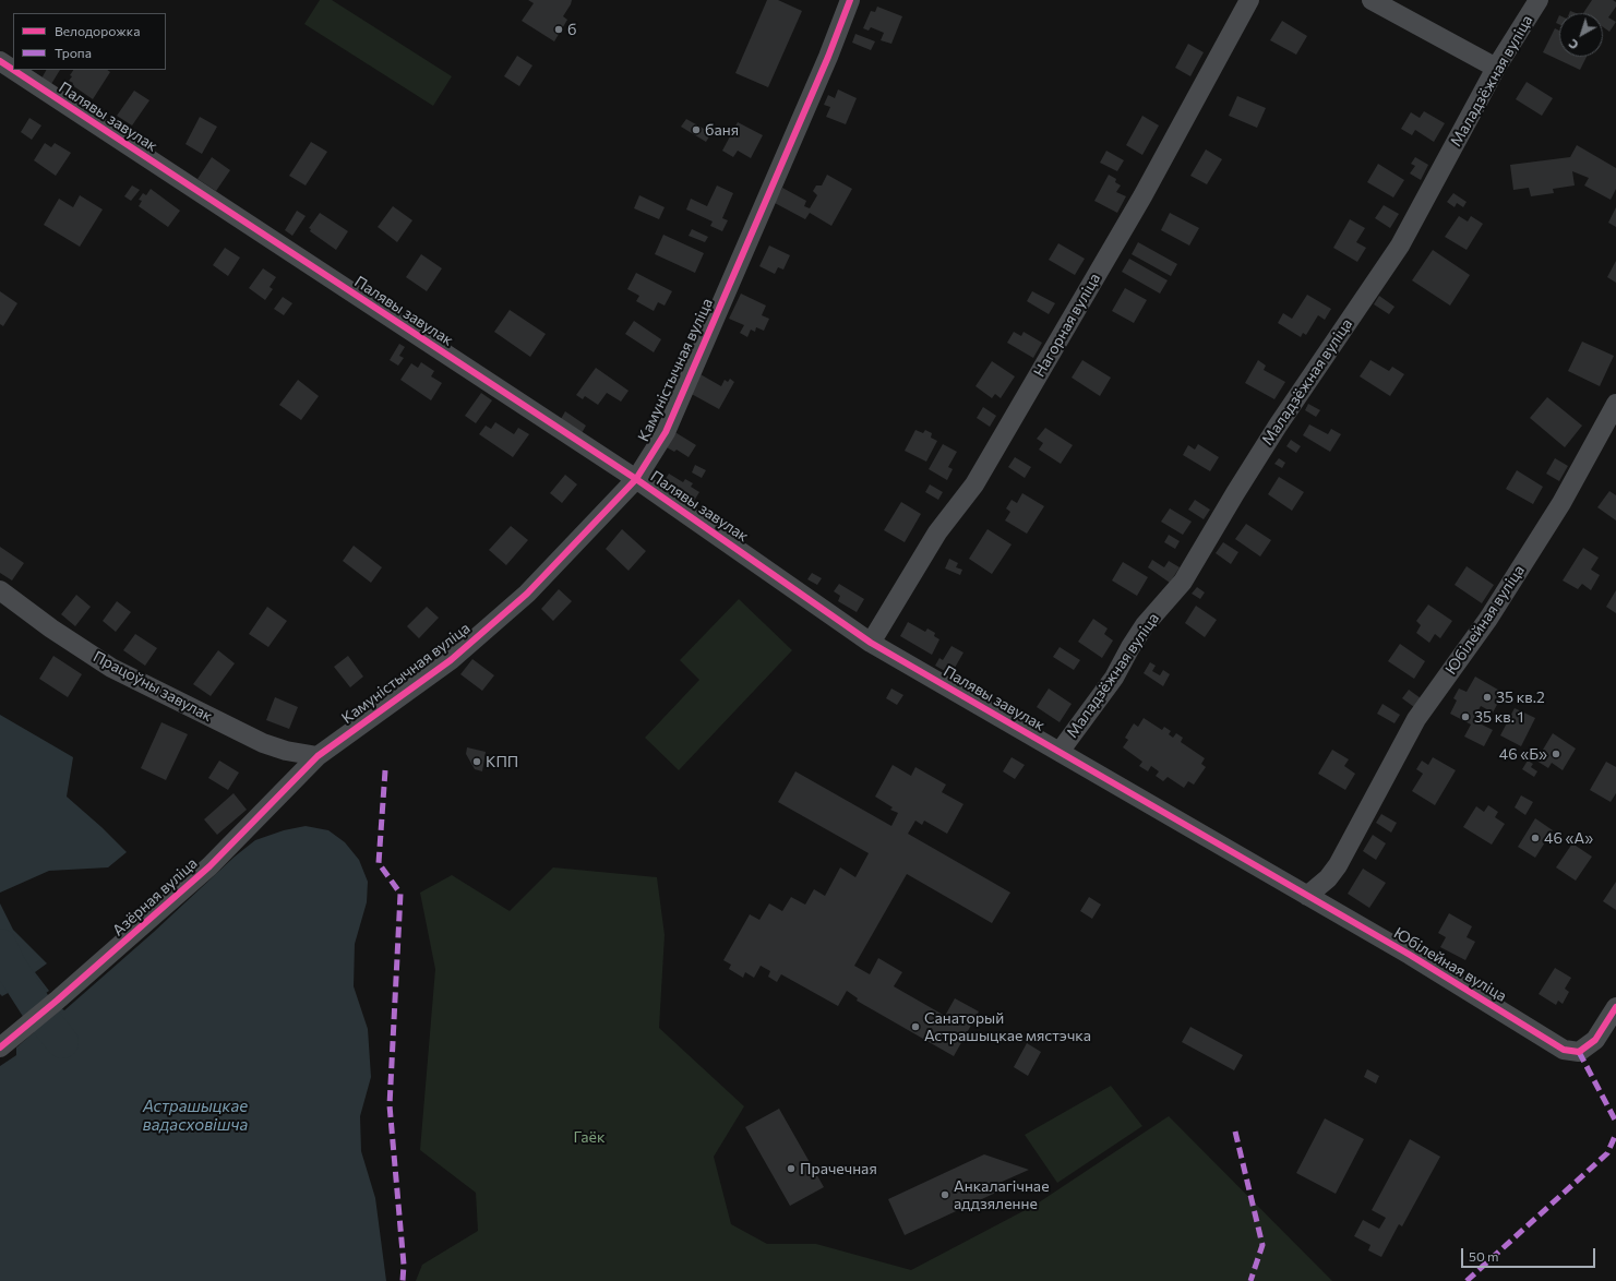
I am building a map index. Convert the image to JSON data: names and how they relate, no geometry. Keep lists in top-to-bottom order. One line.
{"streets":{"street":["Маладзёжная вуліца","Палявы завулак","Нагорная вуліца","Камуністычная вуліца","Юбілейная вуліца","Працоўны завулак","Азёрная вуліца"]},"crossings":[["Маладзёжная вуліца","Палявы завулак"],["Палявы завулак","Нагорная вуліца"],["Палявы завулак","Камуністычная вуліца"],["Палявы завулак","Юбілейная вуліца"],["Камуністычная вуліца","Працоўны завулак"],["Камуністычная вуліца","Азёрная вуліца"],["Працоўны завулак","Азёрная вуліца"]],"water":["Астрашыцкае вадасховішча"],"parks":["Гаёк"],"places":["б","баня","35 кв.2","35 кв. 1","46 «Б»","КПП","46 «А»","Санаторый Астрашыцкае мястэчка","Прачечная","Анкалагічнае аддзяленне"],"legend":["Велодорожка","Тропа"],"scale_bar":"50 m","north":"bottom left"}
